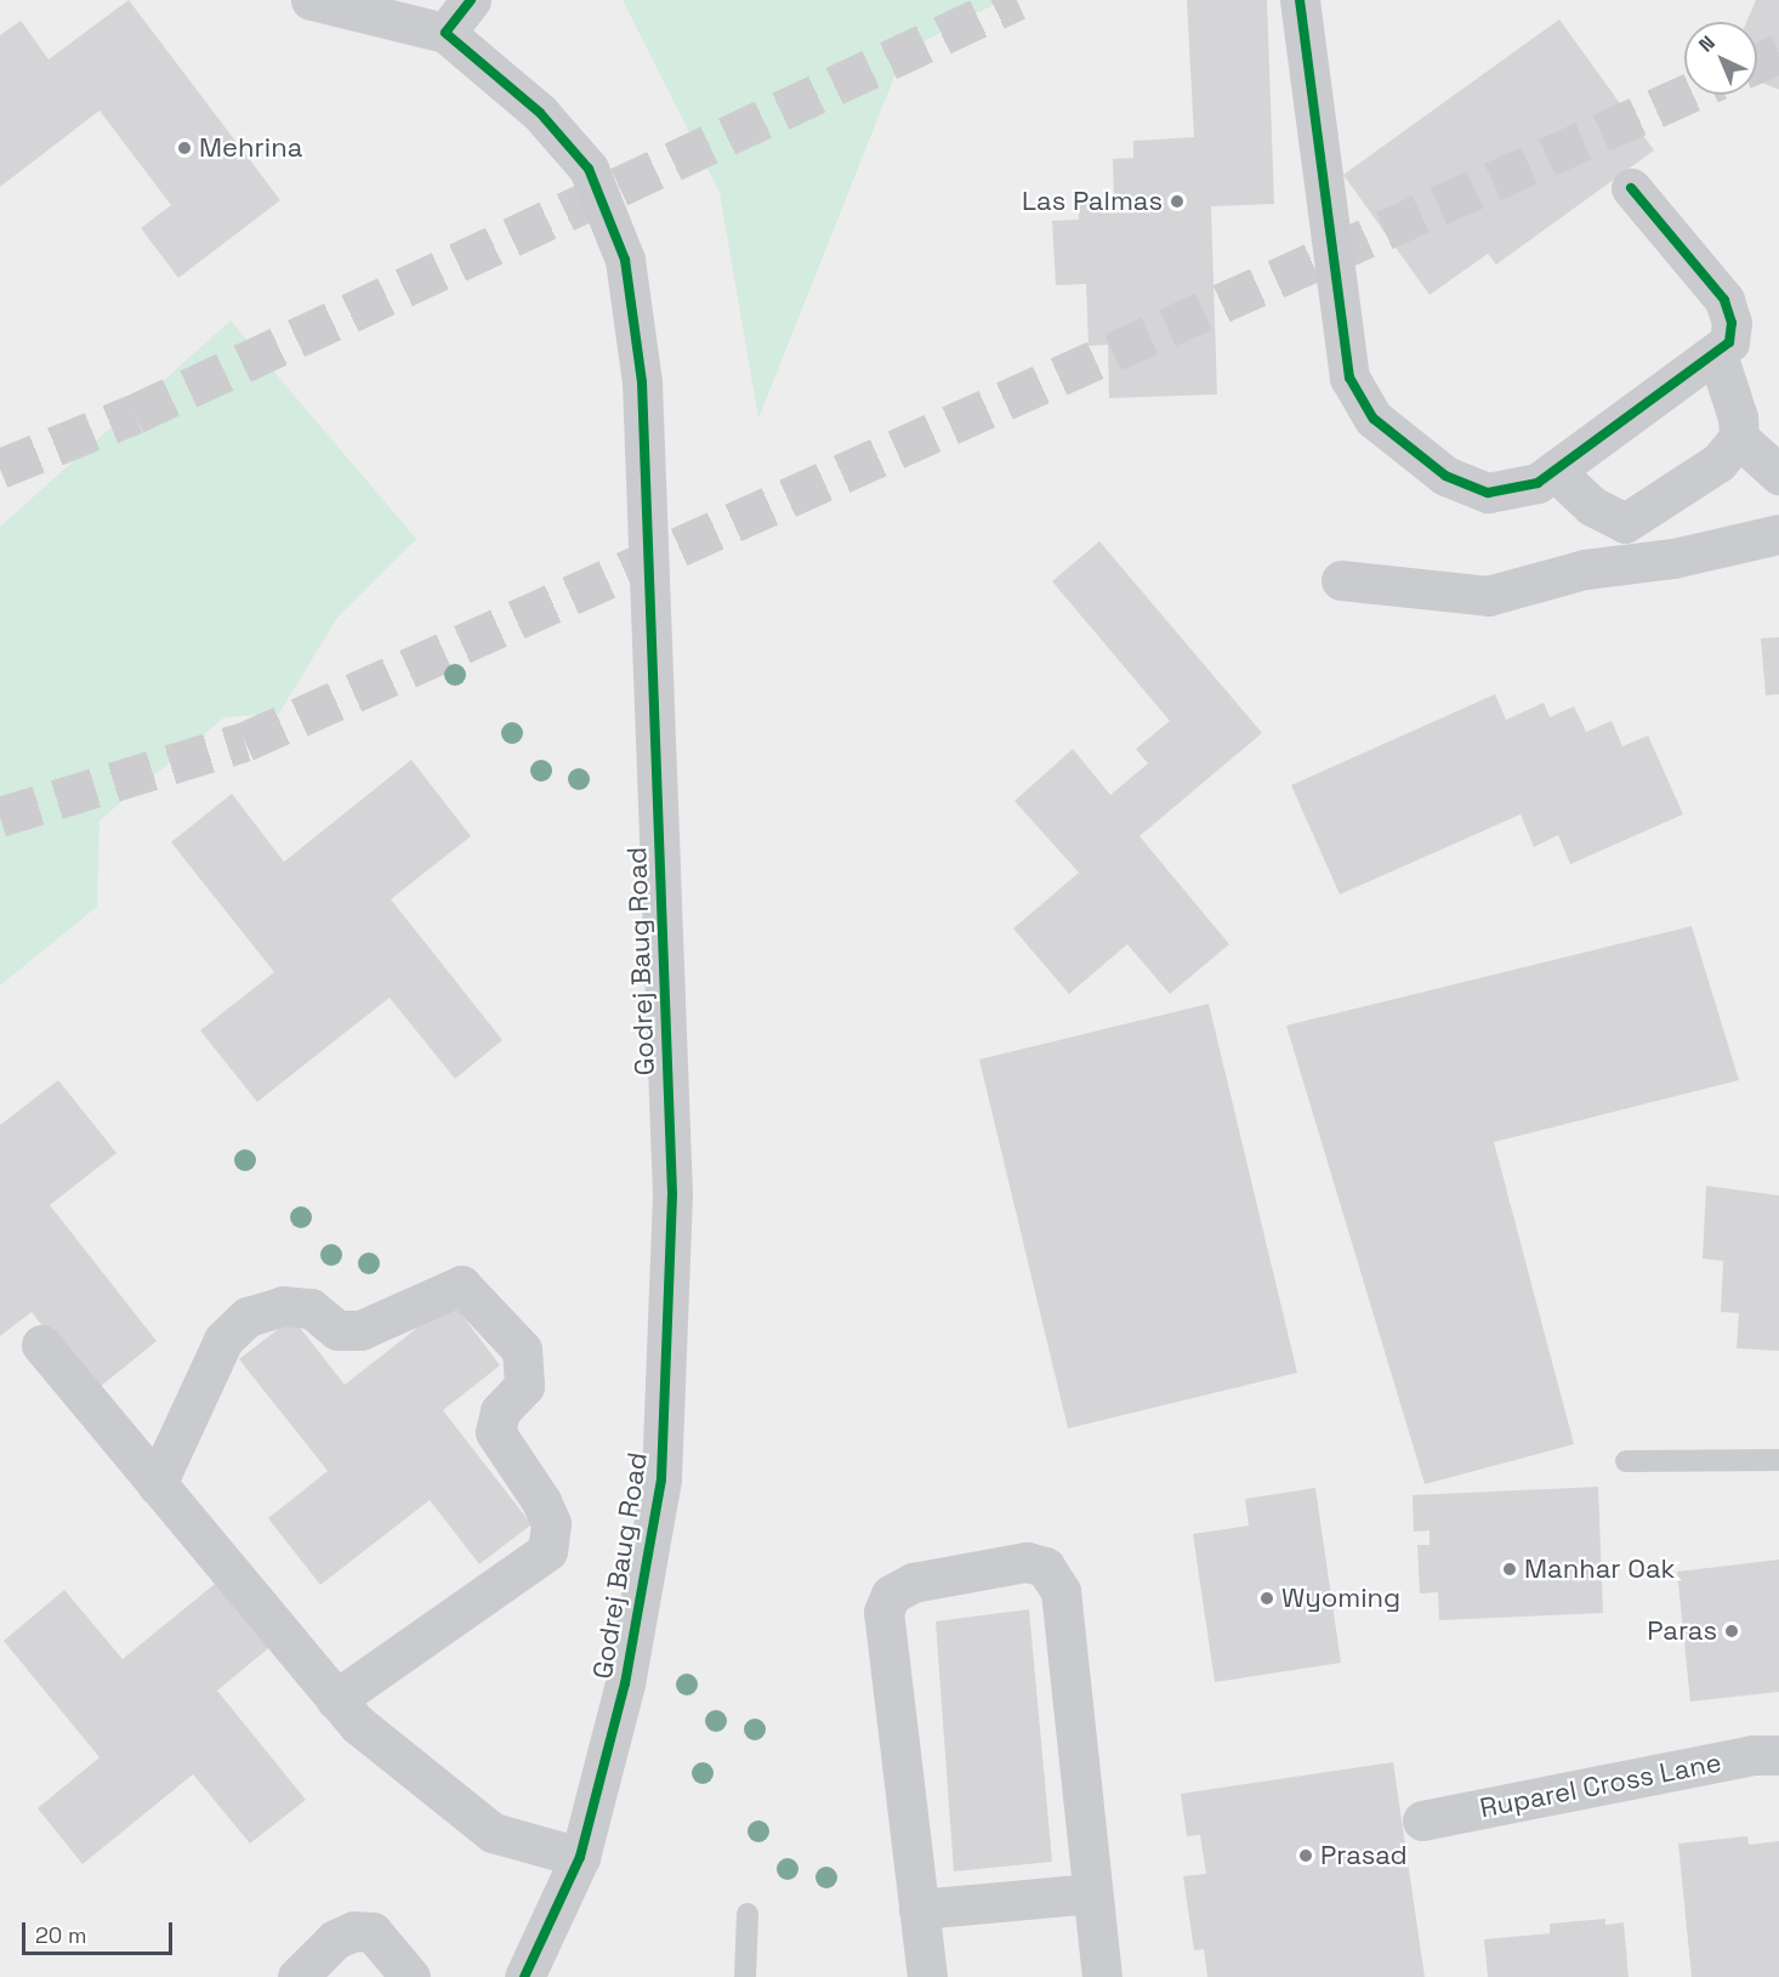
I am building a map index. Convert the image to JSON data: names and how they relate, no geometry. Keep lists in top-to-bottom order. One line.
{"streets":{"street":["Godrej Baug Road","Ruparel Cross Lane"]},"places":["Mehrina","Las Palmas","Manhar Oak","Wyoming","Paras","Prasad"],"scale_bar":"20 m","north":"top left"}
